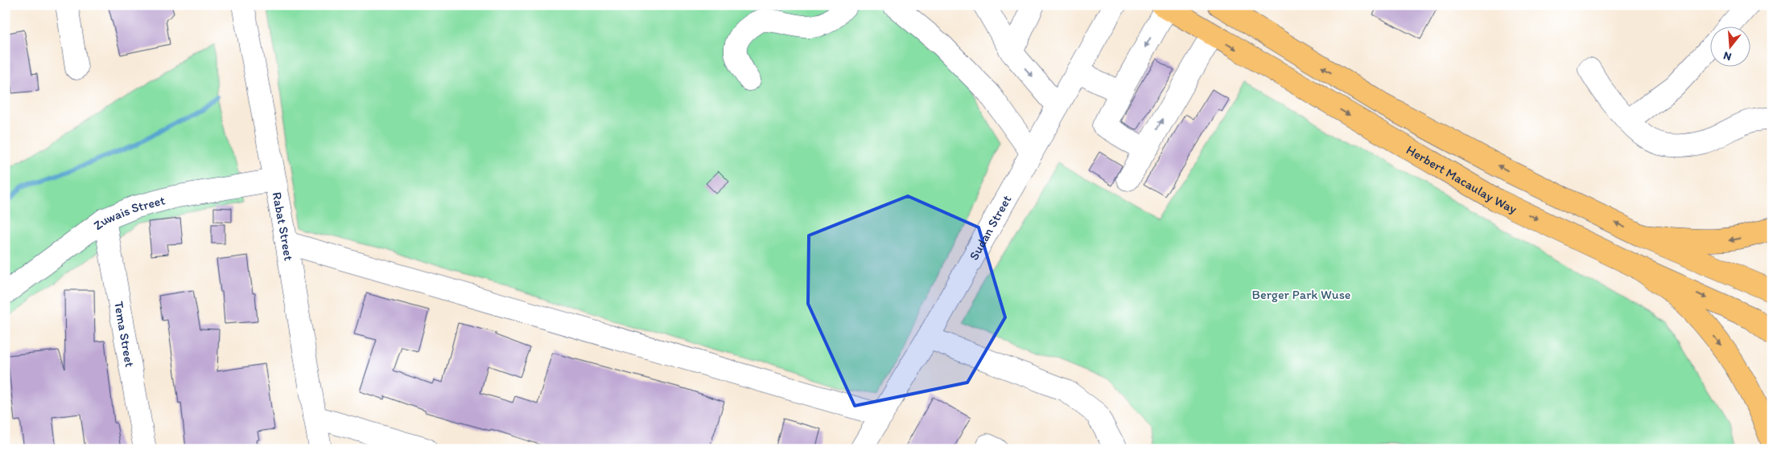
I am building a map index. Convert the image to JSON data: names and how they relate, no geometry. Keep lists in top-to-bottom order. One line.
{"streets":{"main road":["Herbert Macaulay Way"],"street":["Zuwais Street","Rabat Street","Sudan Street","Tema Street"]},"crossings":[["Zuwais Street","Rabat Street"],["Zuwais Street","Tema Street"]],"parks":["Berger Park Wuse"],"north":"bottom"}
